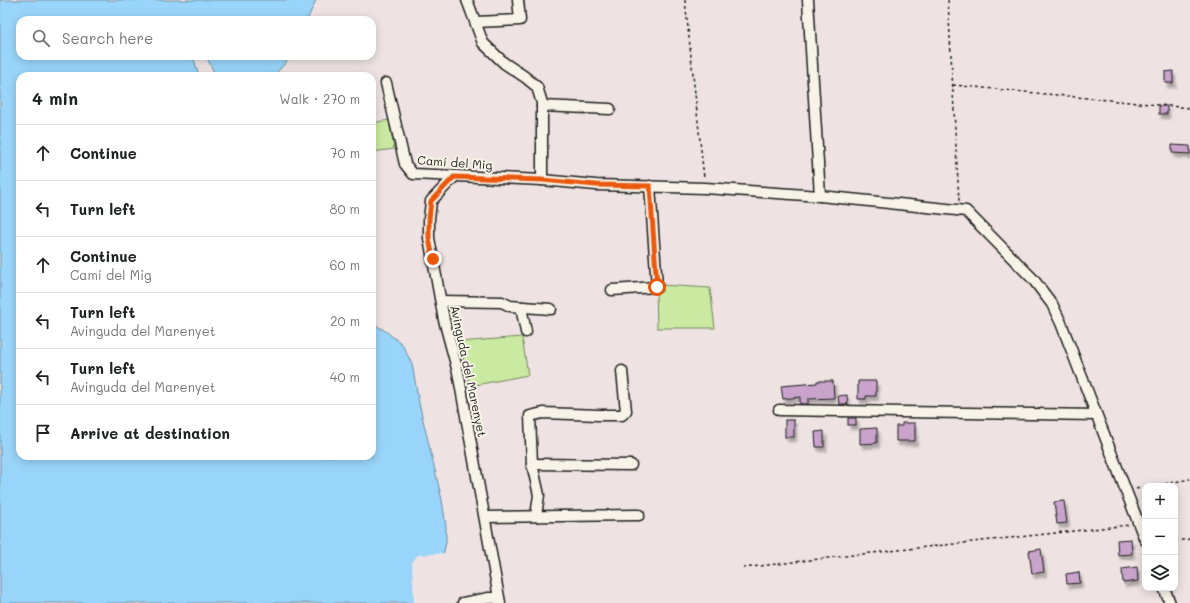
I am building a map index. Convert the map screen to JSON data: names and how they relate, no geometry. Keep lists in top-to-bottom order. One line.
{"streets":{"street":["Camí del Mig","Avinguda del Marenyet"]},"crossings":[["Camí del Mig","Avinguda del Marenyet"]],"page":{"search":"Search here","heading":["4 min","Walk · 270 m"],"list":[["Continue","70 m"],["Turn left","80 m"],["Continue","Camí del Mig","60 m"],["Turn left","Avinguda del Marenyet","20 m"],["Turn left","Avinguda del Marenyet","40 m"],"Arrive at destination"],"map_buttons":["+","−"]}}
